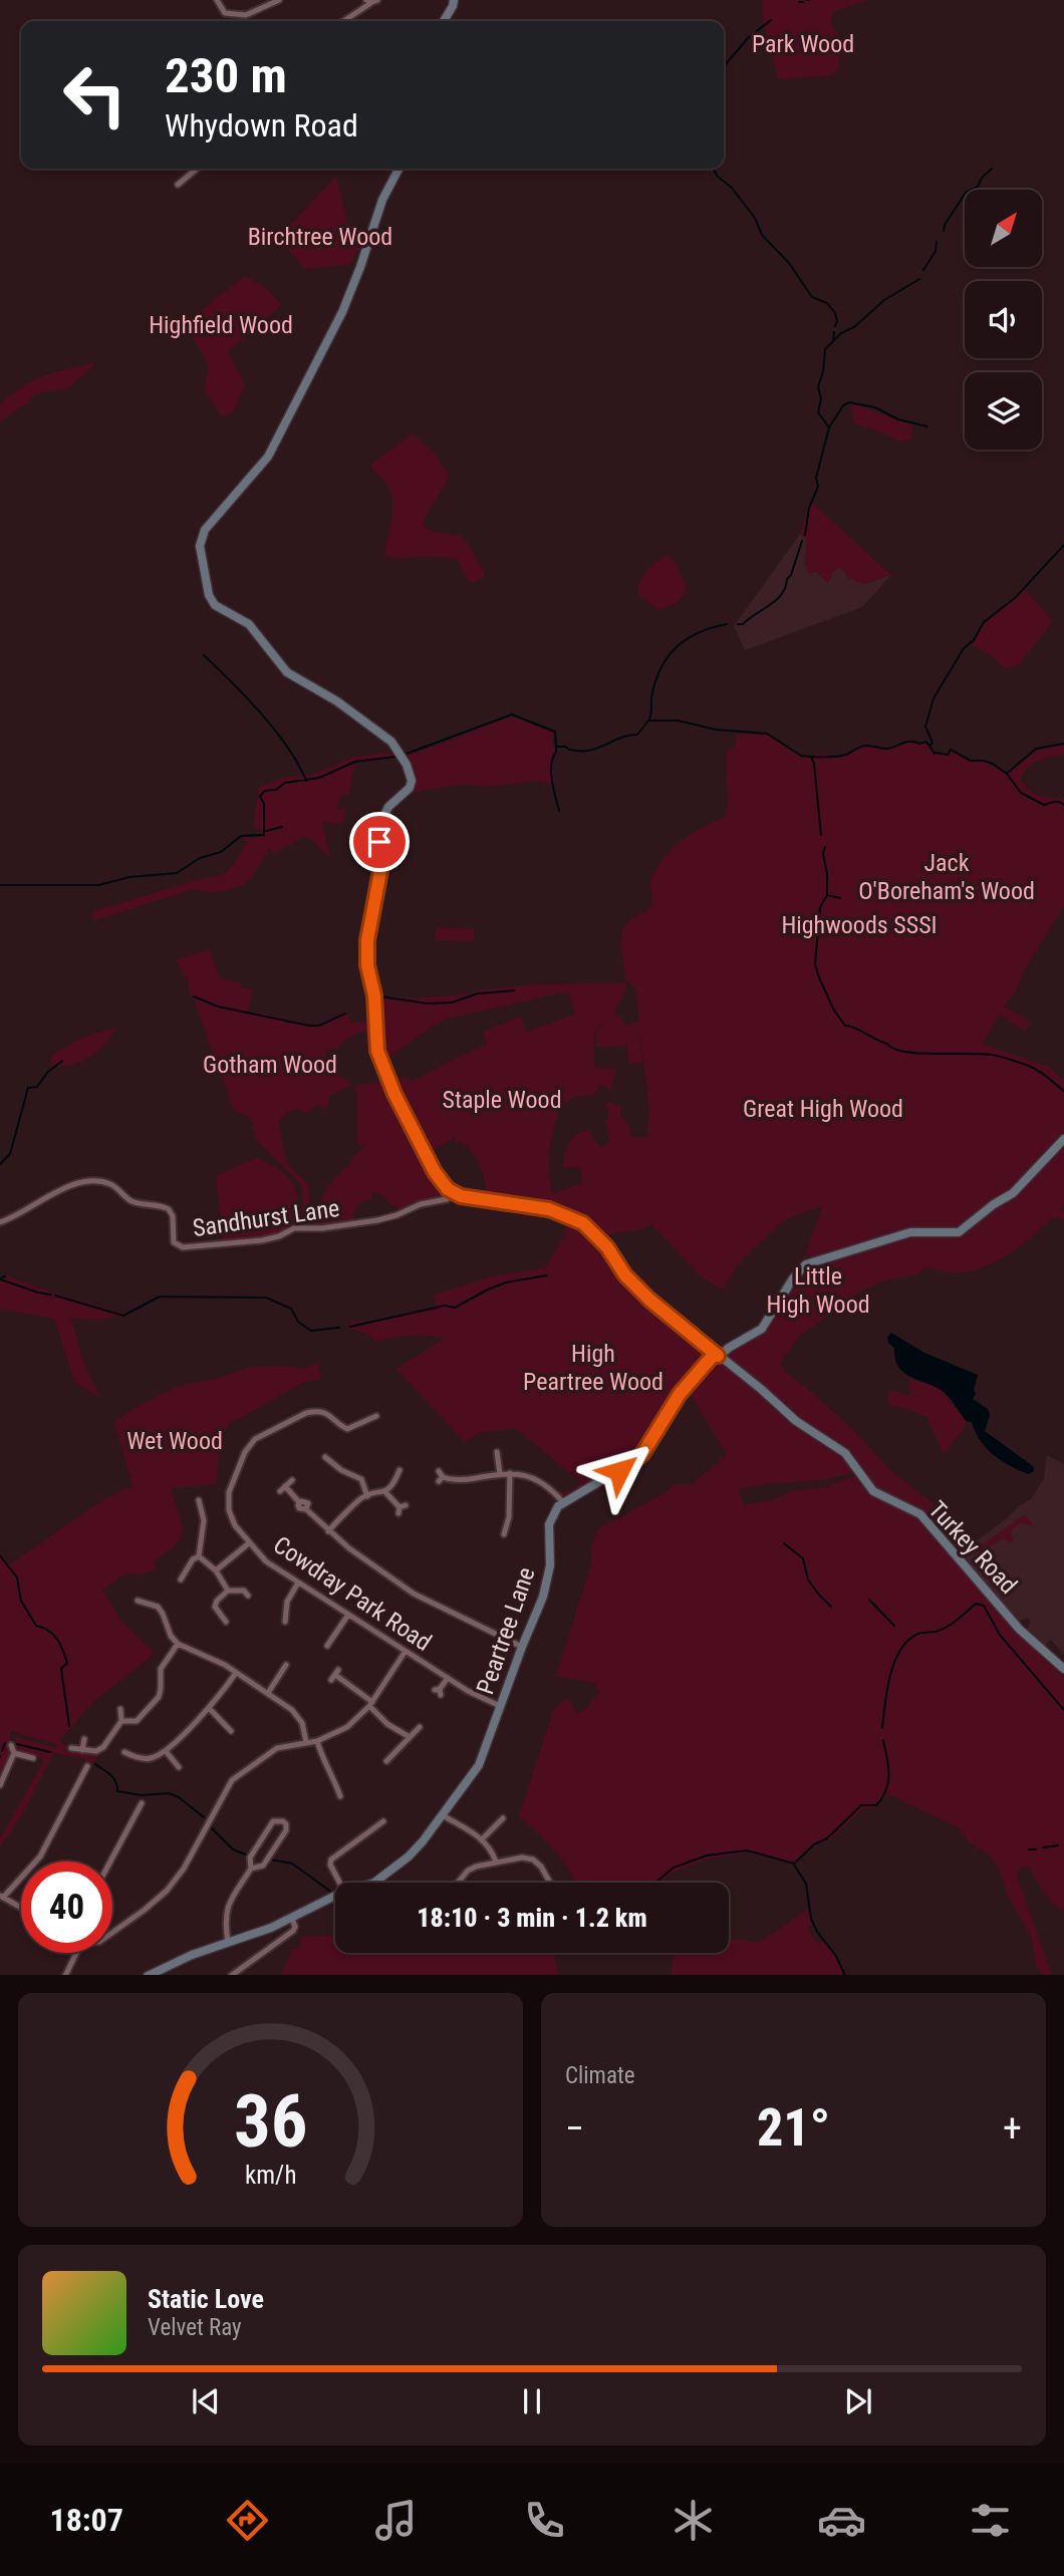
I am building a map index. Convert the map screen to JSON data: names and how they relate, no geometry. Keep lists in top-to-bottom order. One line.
{"streets":{"street":["Sandhurst Lane","Turkey Road","Cowdray Park Road","Peartree Lane"]},"crossings":[["Sandhurst Lane","Turkey Road"],["Cowdray Park Road","Peartree Lane"]],"parks":["Park Wood","Birchtree Wood","Highfield Wood","Jack O'Boreham's Wood","Highwoods SSSI","Gotham Wood","Staple Wood","Great High Wood","Little High Wood","High Peartree Wood","Wet Wood"],"north":"top right","page":{"turn":["230 m","Whydown Road"],"limit":"40","trip":"18:10 · 3 min · 1.2 km","tile":"Climate","heat":["−","21°","+"],"song":["Static Love","Velvet Ray"],"tabs":"18:07","gauge":["36","km/h"]}}
